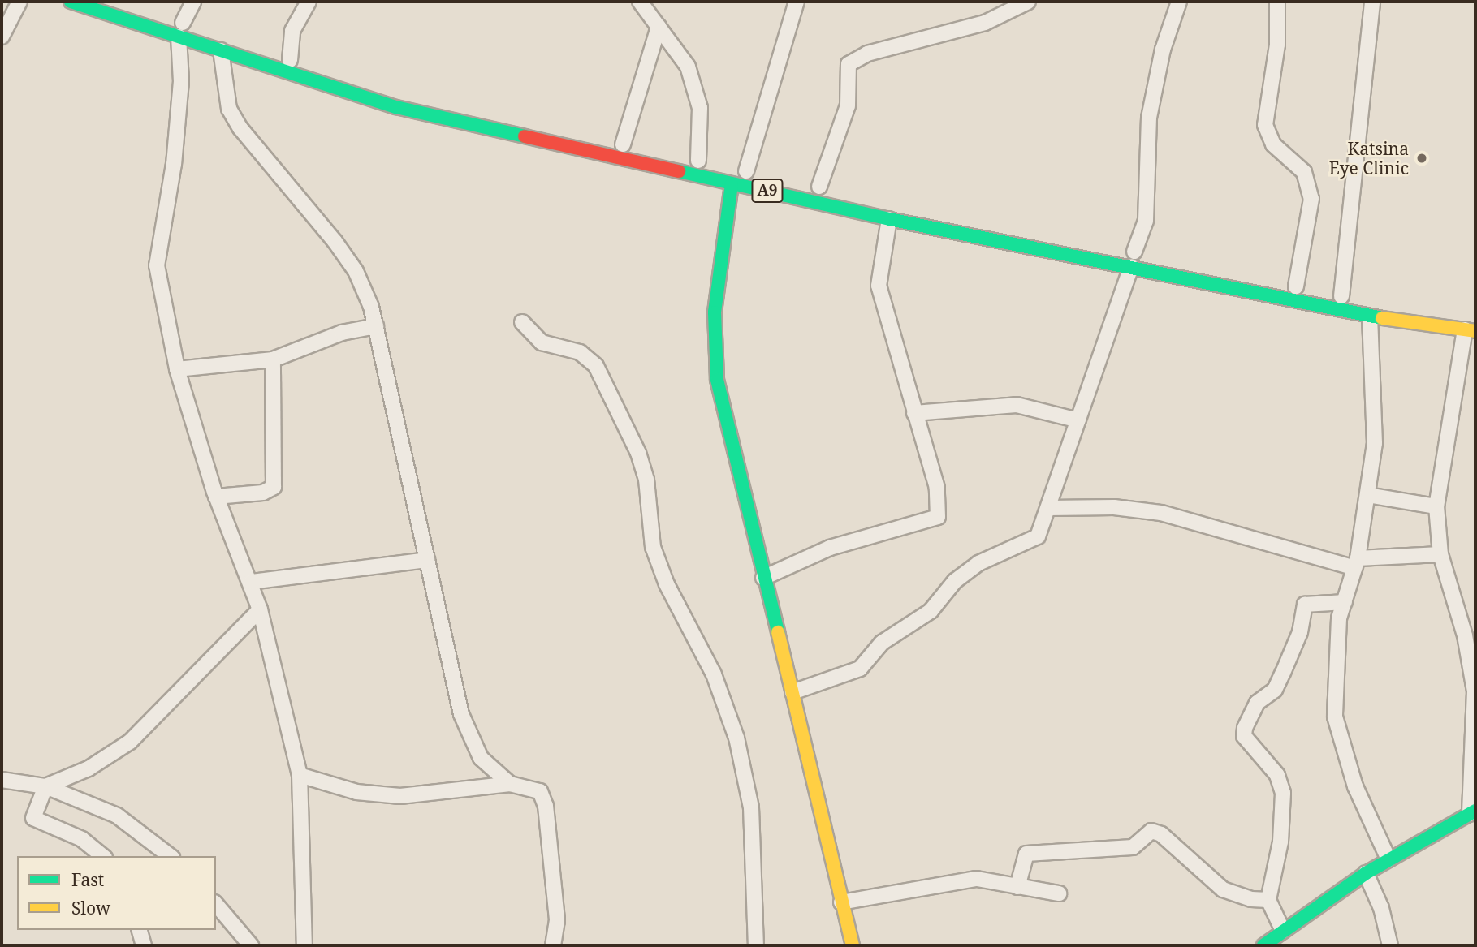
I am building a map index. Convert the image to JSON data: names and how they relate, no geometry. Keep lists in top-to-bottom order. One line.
{"streets":{"main road":["A9"]},"places":["Katsina Eye Clinic"],"legend":["Fast","Slow"]}
